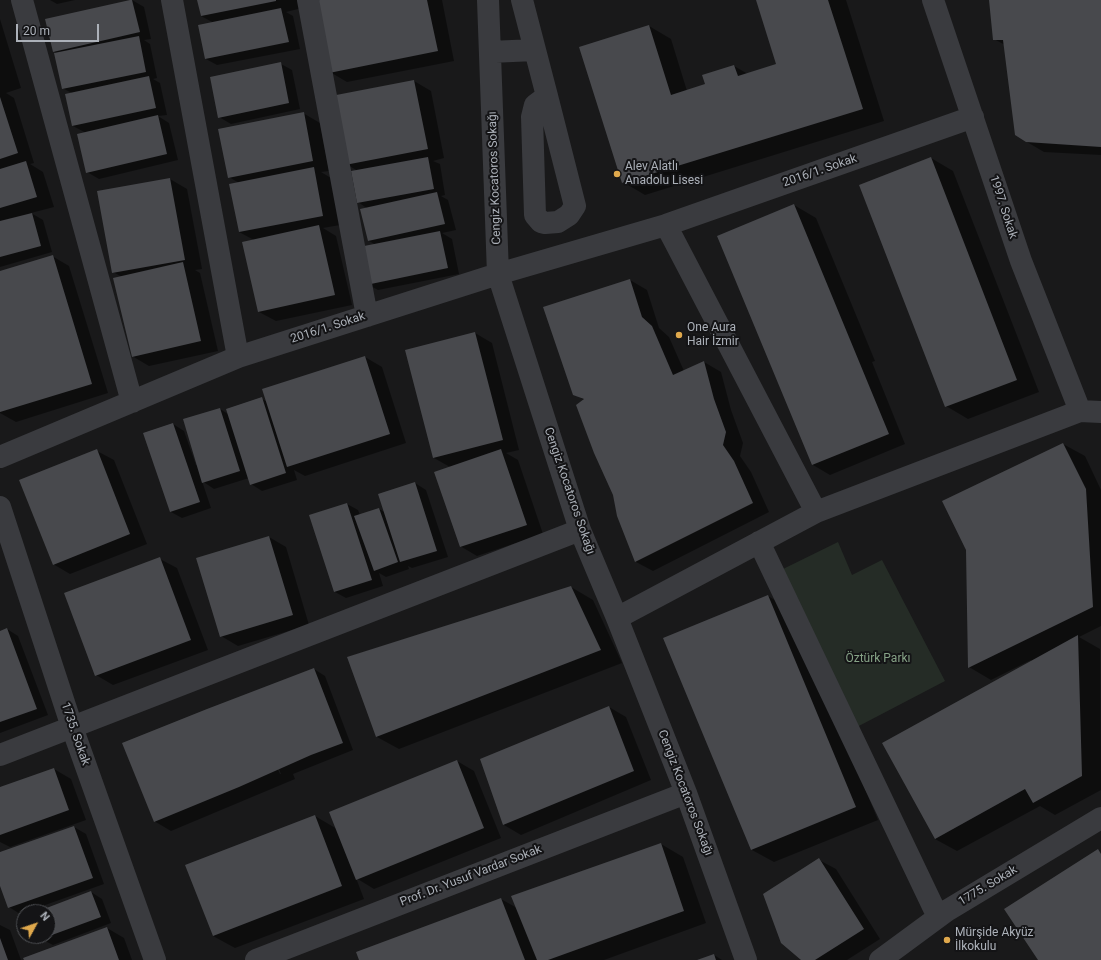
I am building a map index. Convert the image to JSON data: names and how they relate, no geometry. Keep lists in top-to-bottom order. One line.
{"streets":{"street":["2016/1. Sokak","Cengiz Kocatoros Sokağı","1997. Sokak","1735. Sokak","Prof. Dr. Yusuf Vardar Sokak","1775. Sokak"]},"crossings":[["2016/1. Sokak","Cengiz Kocatoros Sokağı"],["2016/1. Sokak","1997. Sokak"],["Cengiz Kocatoros Sokağı","Prof. Dr. Yusuf Vardar Sokak"]],"parks":["Öztürk Parkı"],"places":["Alev Alatlı Anadolu Lisesi","One Aura Hair İzmir","Mürşide Akyüz İlkokulu"],"scale_bar":"20 m","north":"top right"}
